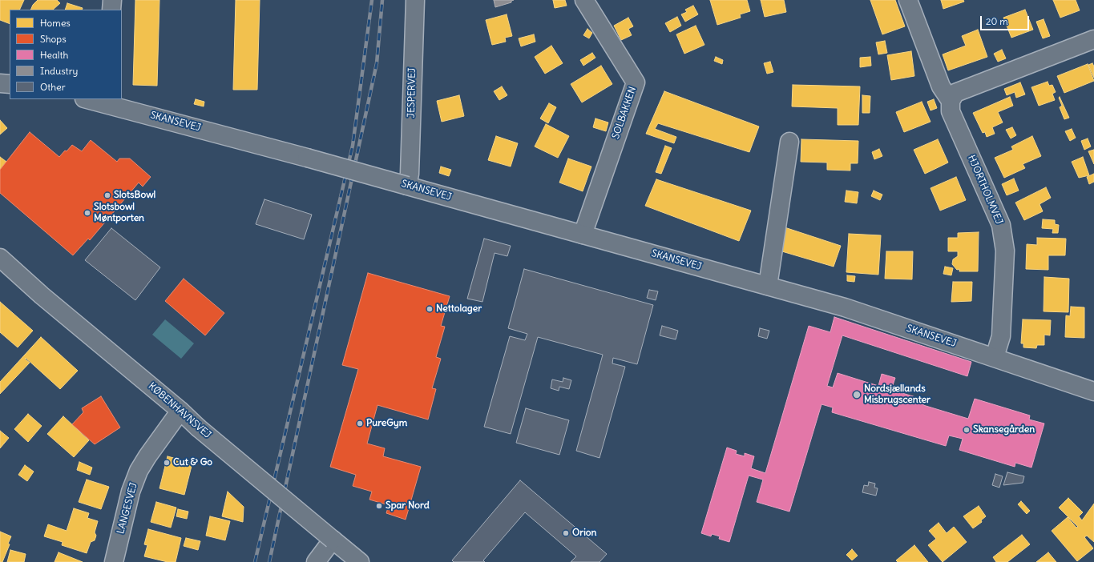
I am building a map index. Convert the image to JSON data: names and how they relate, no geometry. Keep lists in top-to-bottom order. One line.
{"streets":{"street":["JESPERVEJ","SOLBAKKEN","SKANSEVEJ","HJORTHOLMVEJ","KØBENHAVNSVEJ","LANGESVEJ"]},"crossings":[["JESPERVEJ","SKANSEVEJ"],["SOLBAKKEN","SKANSEVEJ"],["SKANSEVEJ","HJORTHOLMVEJ"],["KØBENHAVNSVEJ","LANGESVEJ"]],"places":["SlotsBowl","Slotsbowl Møntporten","Nettolager","Nordsjællands Misbrugscenter","PureGym","Skansegården","Cut & Go","Spar Nord","Orion"],"legend":["Homes","Shops","Health","Industry","Other"],"scale_bar":"20 m"}
